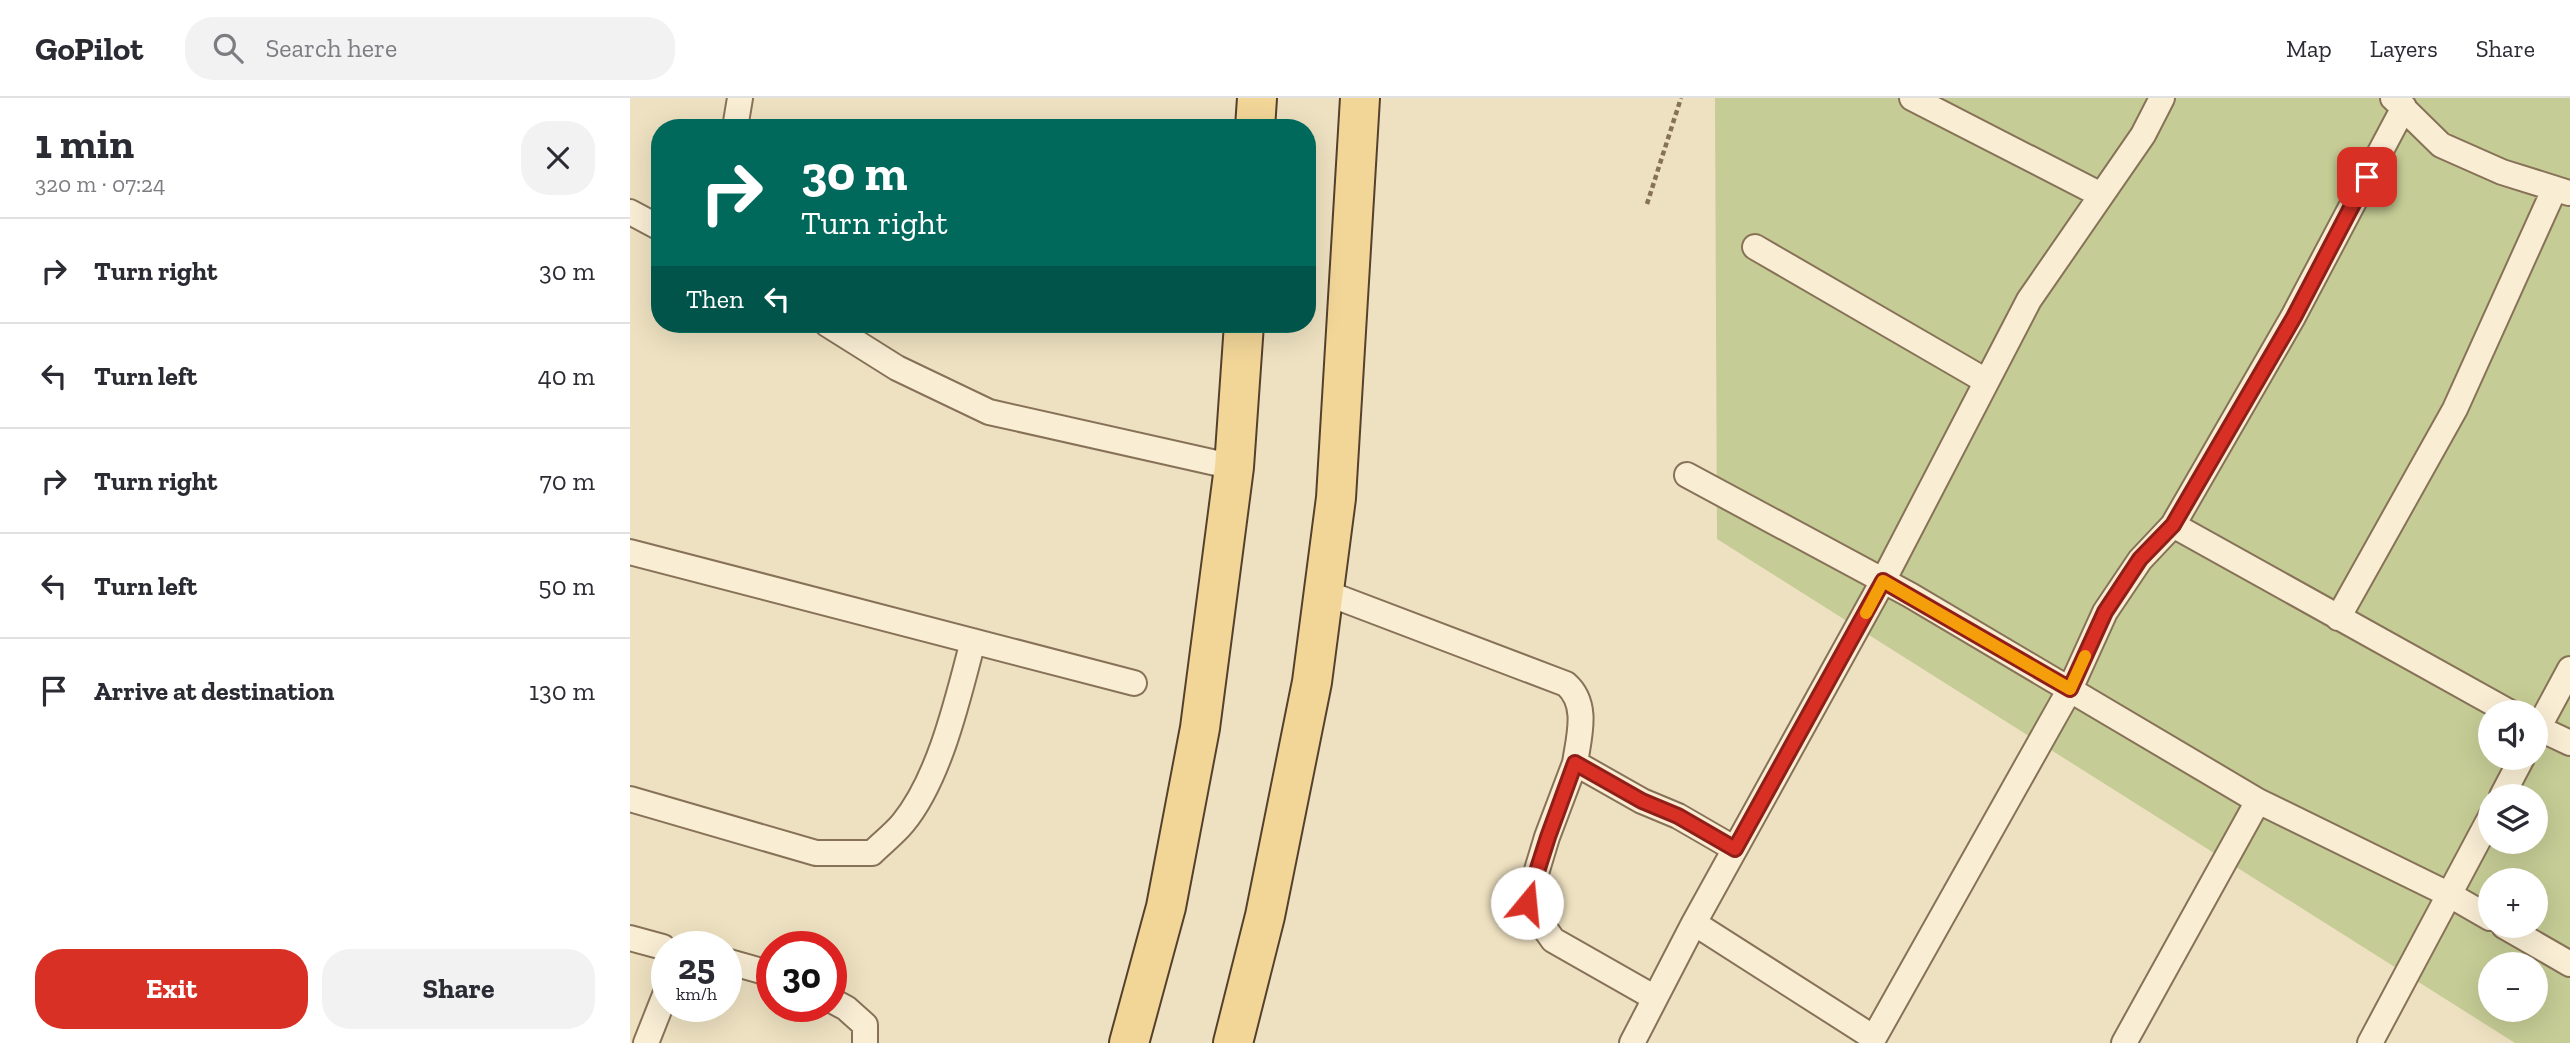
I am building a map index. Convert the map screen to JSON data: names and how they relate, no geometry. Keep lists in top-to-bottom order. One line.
{"page":{"header":"GoPilot","search":"Search here","nav":["Map","Layers","Share"],"heading":["1 min","320 m · 07:24"],"turn":["30 m","Turn right"],"list":[{"name":"Turn right","value":"30 m"},{"name":"Turn left","value":"40 m"},{"name":"Turn right","value":"70 m"},{"name":"Turn left","value":"50 m"},{"name":"Arrive at destination","value":"130 m"}],"then":"Then","map_buttons":["+","−"],"speed":"25 km/h","limit":"30","buttons":["Exit","Share"]}}
